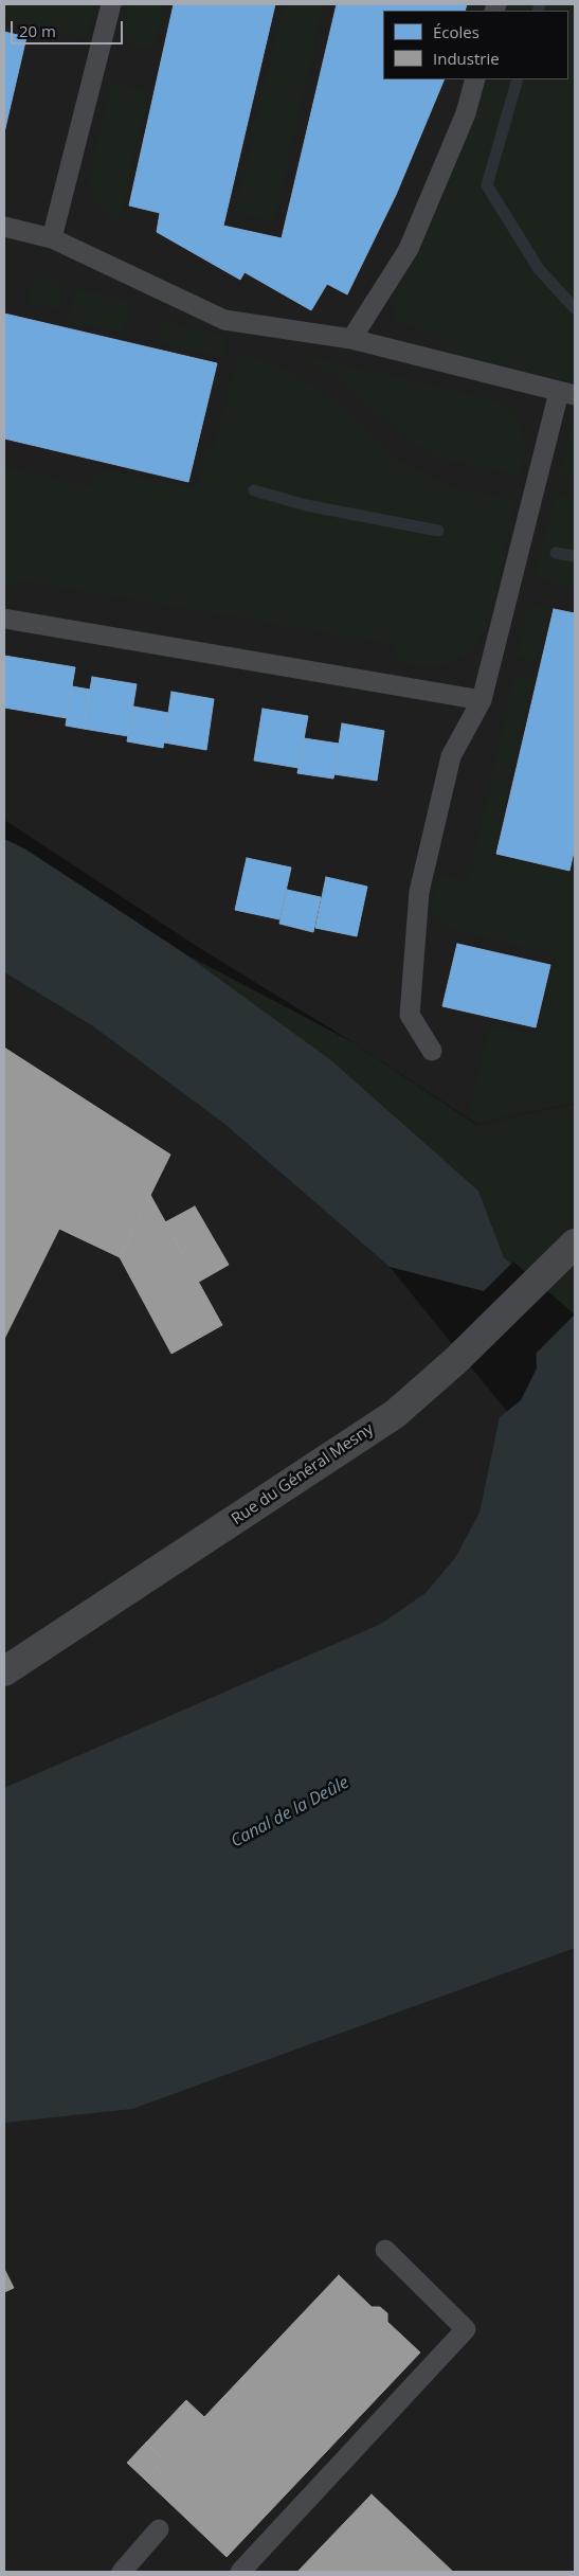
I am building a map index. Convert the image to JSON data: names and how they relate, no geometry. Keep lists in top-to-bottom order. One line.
{"streets":{"street":["Rue du Général Mesny"]},"water":["Canal de la Deûle"],"legend":["Écoles","Industrie"],"scale_bar":"20 m"}
